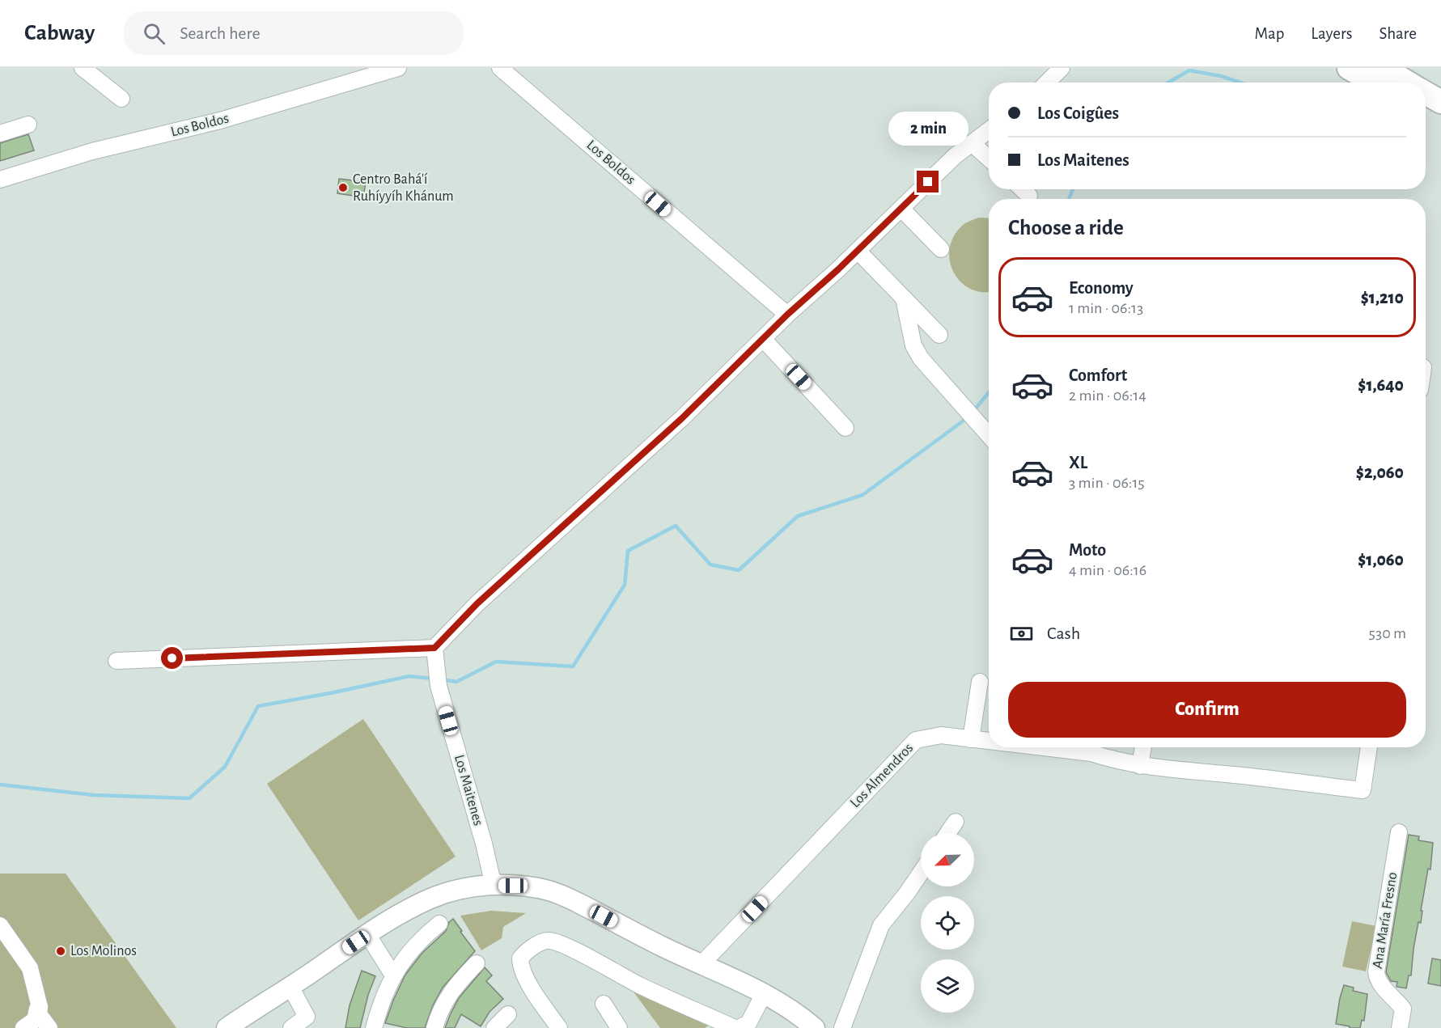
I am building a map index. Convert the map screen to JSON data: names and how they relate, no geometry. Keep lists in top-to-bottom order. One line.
{"streets":{"street":["Los Boldos","Los Almendros","Los Maitenes","Ana María Fresno"]},"places":["Centro Bahá'í Ruhíyyíh Khánum","Los Molinos"],"north":"bottom left","page":{"header":"Cabway","search":"Search here","nav":["Map","Layers","Share"],"banner":["Los Coigûes","Los Maitenes"],"bubble":"2 min","heading":"Choose a ride","list":[{"name":"Economy","note":"1 min · 06:13","value":"$1,210"},{"name":"Comfort","note":"2 min · 06:14","value":"$1,640"},{"name":"XL","note":"3 min · 06:15","value":"$2,060"},{"name":"Moto","note":"4 min · 06:16","value":"$1,060"}],"pay":["Cash","530 m"],"buttons":"Confirm"}}
